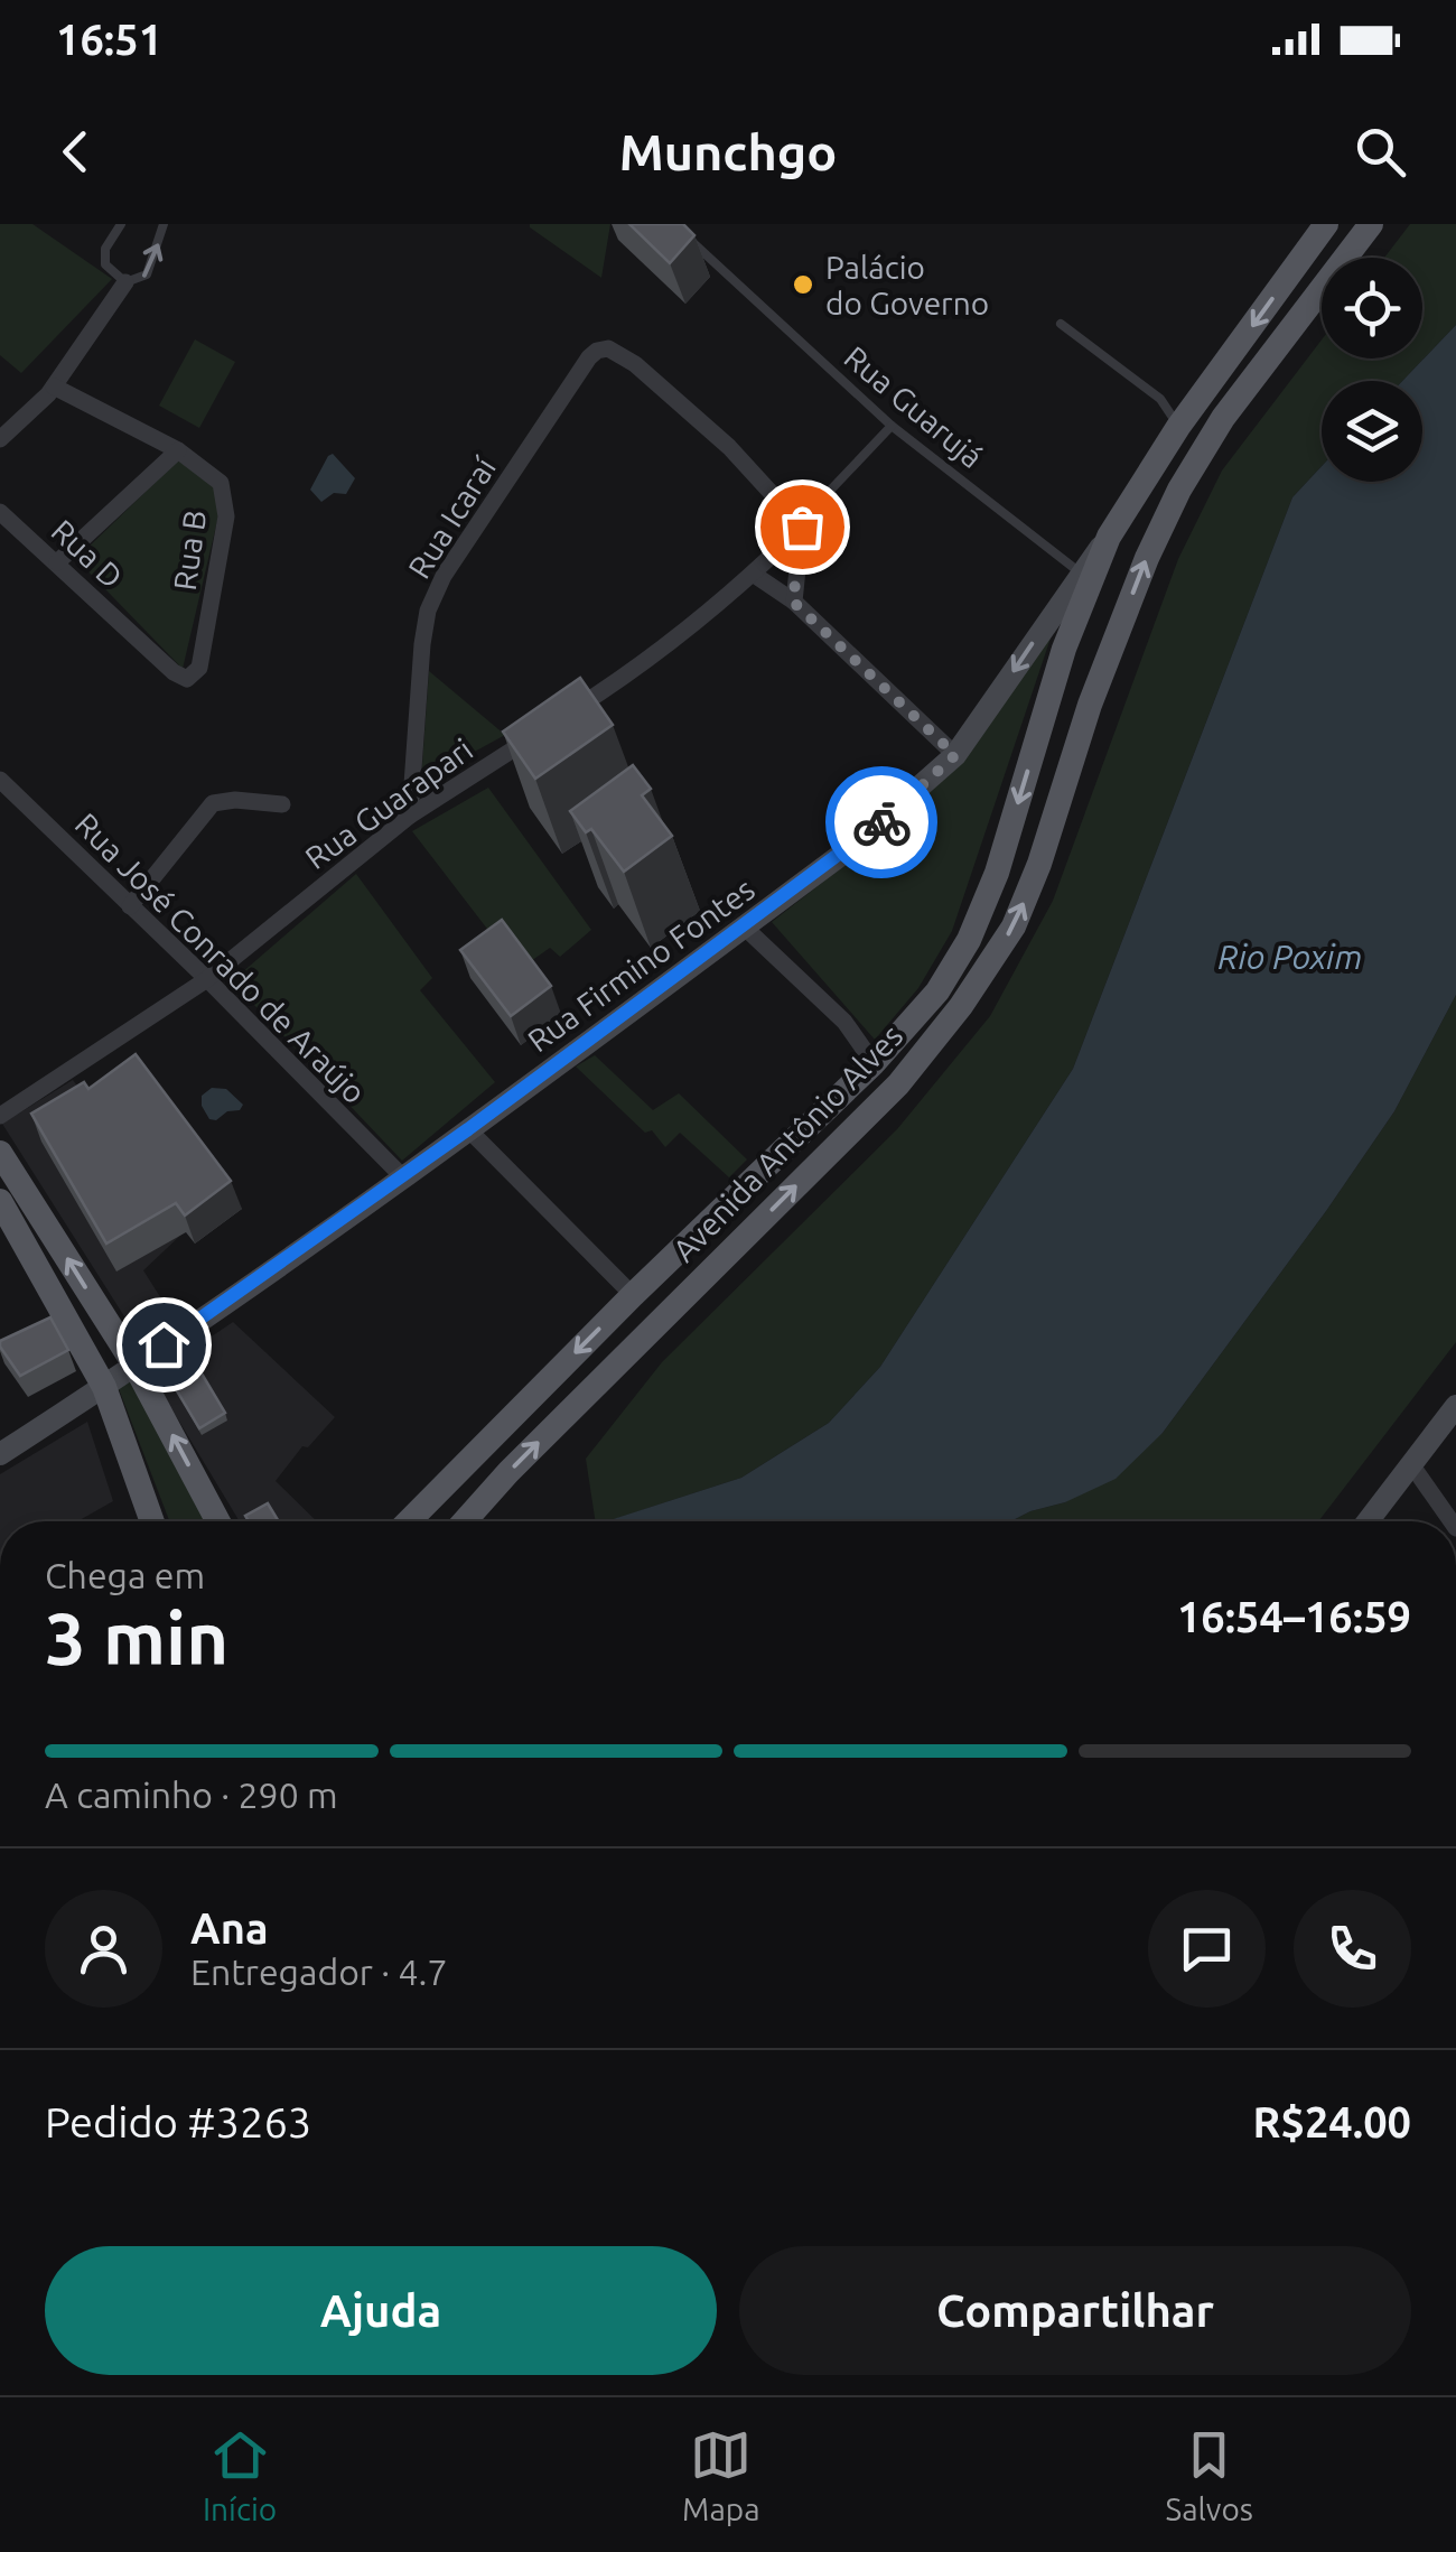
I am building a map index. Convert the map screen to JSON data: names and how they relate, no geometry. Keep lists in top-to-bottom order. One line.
{"streets":{"main road":["Avenida Antônio Alves"],"street":["Rua Icaraí","Rua B","Rua D","Rua Guarapari","Rua José Conrado de Araújo","Rua Firmino Fontes"],"lane":["Rua Guarujá"]},"crossings":[["Rua Guarujá","Rua Firmino Fontes"],["Rua Icaraí","Rua Guarapari"],["Rua B","Rua D"],["Rua Guarapari","Rua José Conrado de Araújo"],["Rua José Conrado de Araújo","Rua Firmino Fontes"],["Rua Firmino Fontes","Avenida Antônio Alves"]],"water":["Rio Poxim"],"places":["Palácio do Governo"],"page":{"status":"16:51","header":"Munchgo","heading":["3 min","Chega em","16:54–16:59"],"panel":["Ana","Entregador · 4.7","Pedido #3263","R$24.00"],"bar":"A caminho · 290 m","buttons":["Ajuda","Compartilhar"],"tabs":["Início","Mapa","Salvos"]}}
